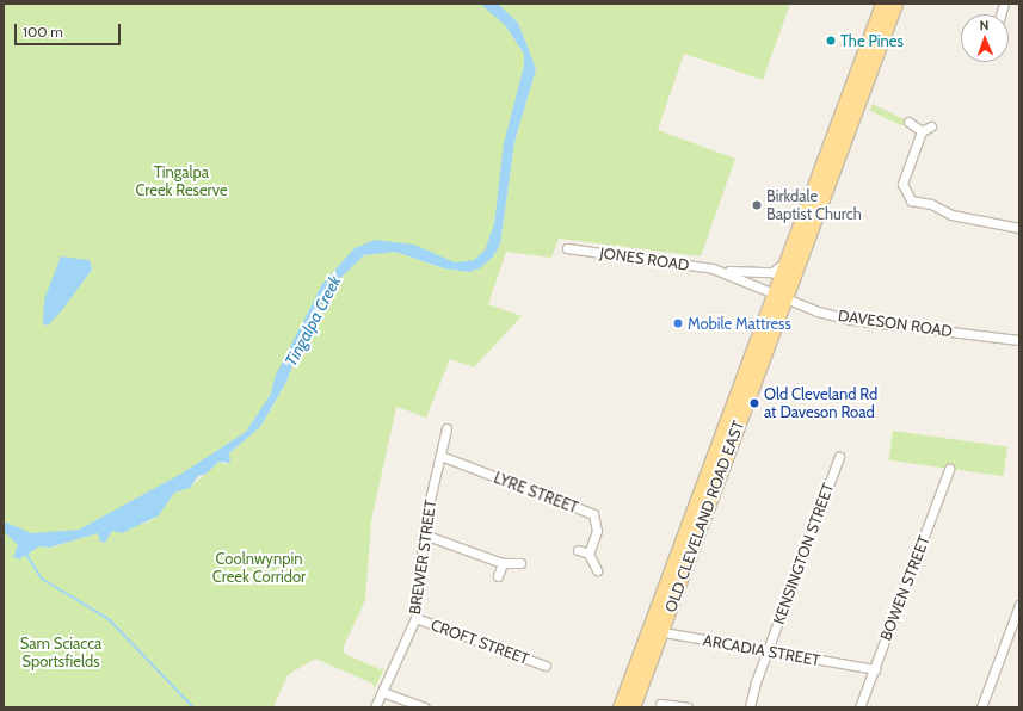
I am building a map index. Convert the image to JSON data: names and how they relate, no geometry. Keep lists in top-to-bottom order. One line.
{"streets":{"main road":["OLD CLEVELAND ROAD EAST"],"street":["JONES ROAD","DAVESON ROAD","LYRE STREET","KENSINGTON STREET","BREWER STREET","BOWEN STREET","CROFT STREET","ARCADIA STREET"]},"crossings":[["JONES ROAD","DAVESON ROAD"],["JONES ROAD","OLD CLEVELAND ROAD EAST"],["DAVESON ROAD","OLD CLEVELAND ROAD EAST"],["LYRE STREET","BREWER STREET"],["OLD CLEVELAND ROAD EAST","ARCADIA STREET"],["KENSINGTON STREET","ARCADIA STREET"],["BREWER STREET","CROFT STREET"],["BOWEN STREET","ARCADIA STREET"]],"water":["Tingalpa Creek"],"parks":["Tingalpa Creek Reserve","Coolnwynpin Creek Corridor","Sam Sciacca Sportsfields"],"places":["The Pines","Birkdale Baptist Church","Mobile Mattress","Old Cleveland Rd at Daveson Road"],"scale_bar":"100 m","north":"top"}
